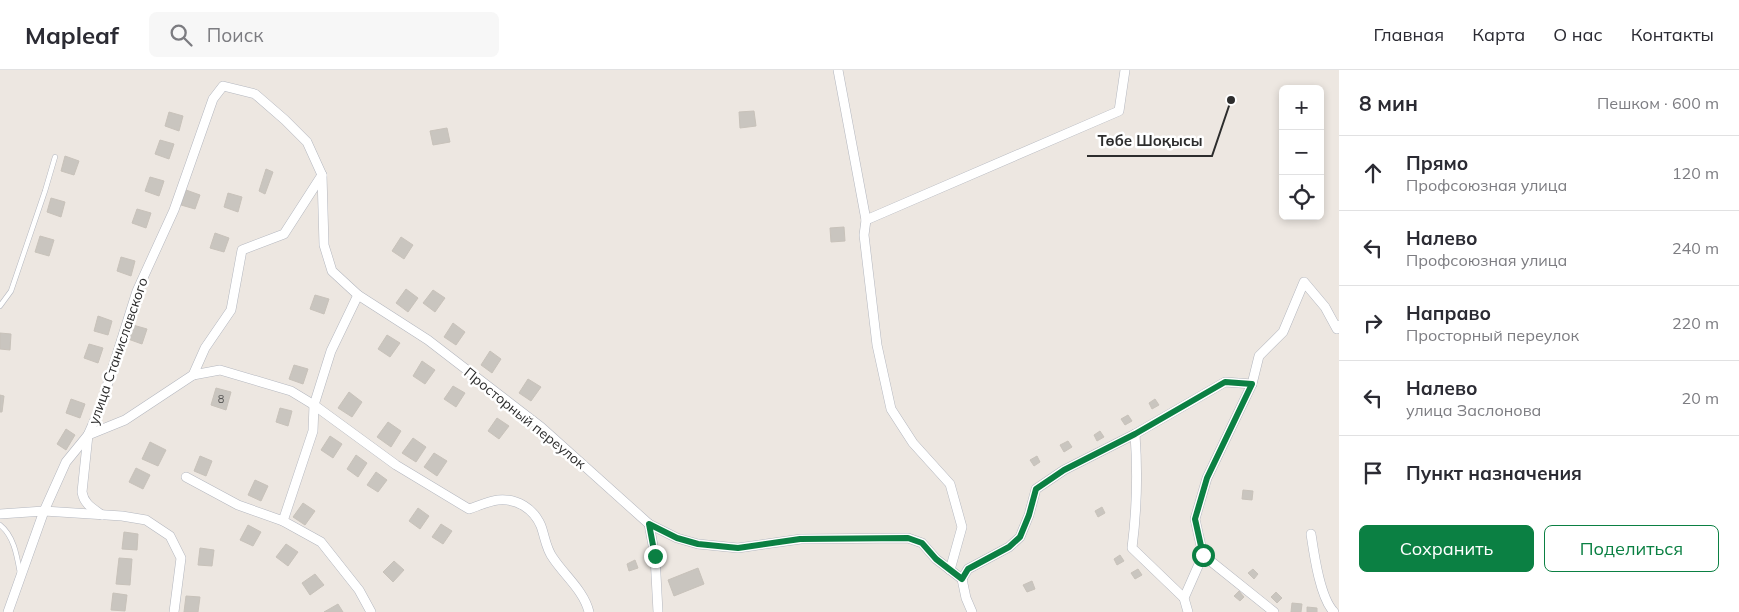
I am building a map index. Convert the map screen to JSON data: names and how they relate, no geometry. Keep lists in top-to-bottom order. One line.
{"streets":{"street":["улица Станиславского","Просторный переулок"]},"crossings":[["улица Станиславского","Просторный переулок"]],"places":["Төбе Шоқысы"],"house_numbers":["8"],"page":{"header":"Mapleaf","search":"Поиск","nav":["Главная","Карта","О нас","Контакты"],"heading":["8 мин","Пешком · 600 m"],"map_buttons":["+","−"],"list":[["Прямо","Профсоюзная улица","120 m"],["Налево","Профсоюзная улица","240 m"],["Направо","Просторный переулок","220 m"],["Налево","улица Заслонова","20 m"],"Пункт назначения"],"buttons":["Сохранить","Поделиться"]}}
